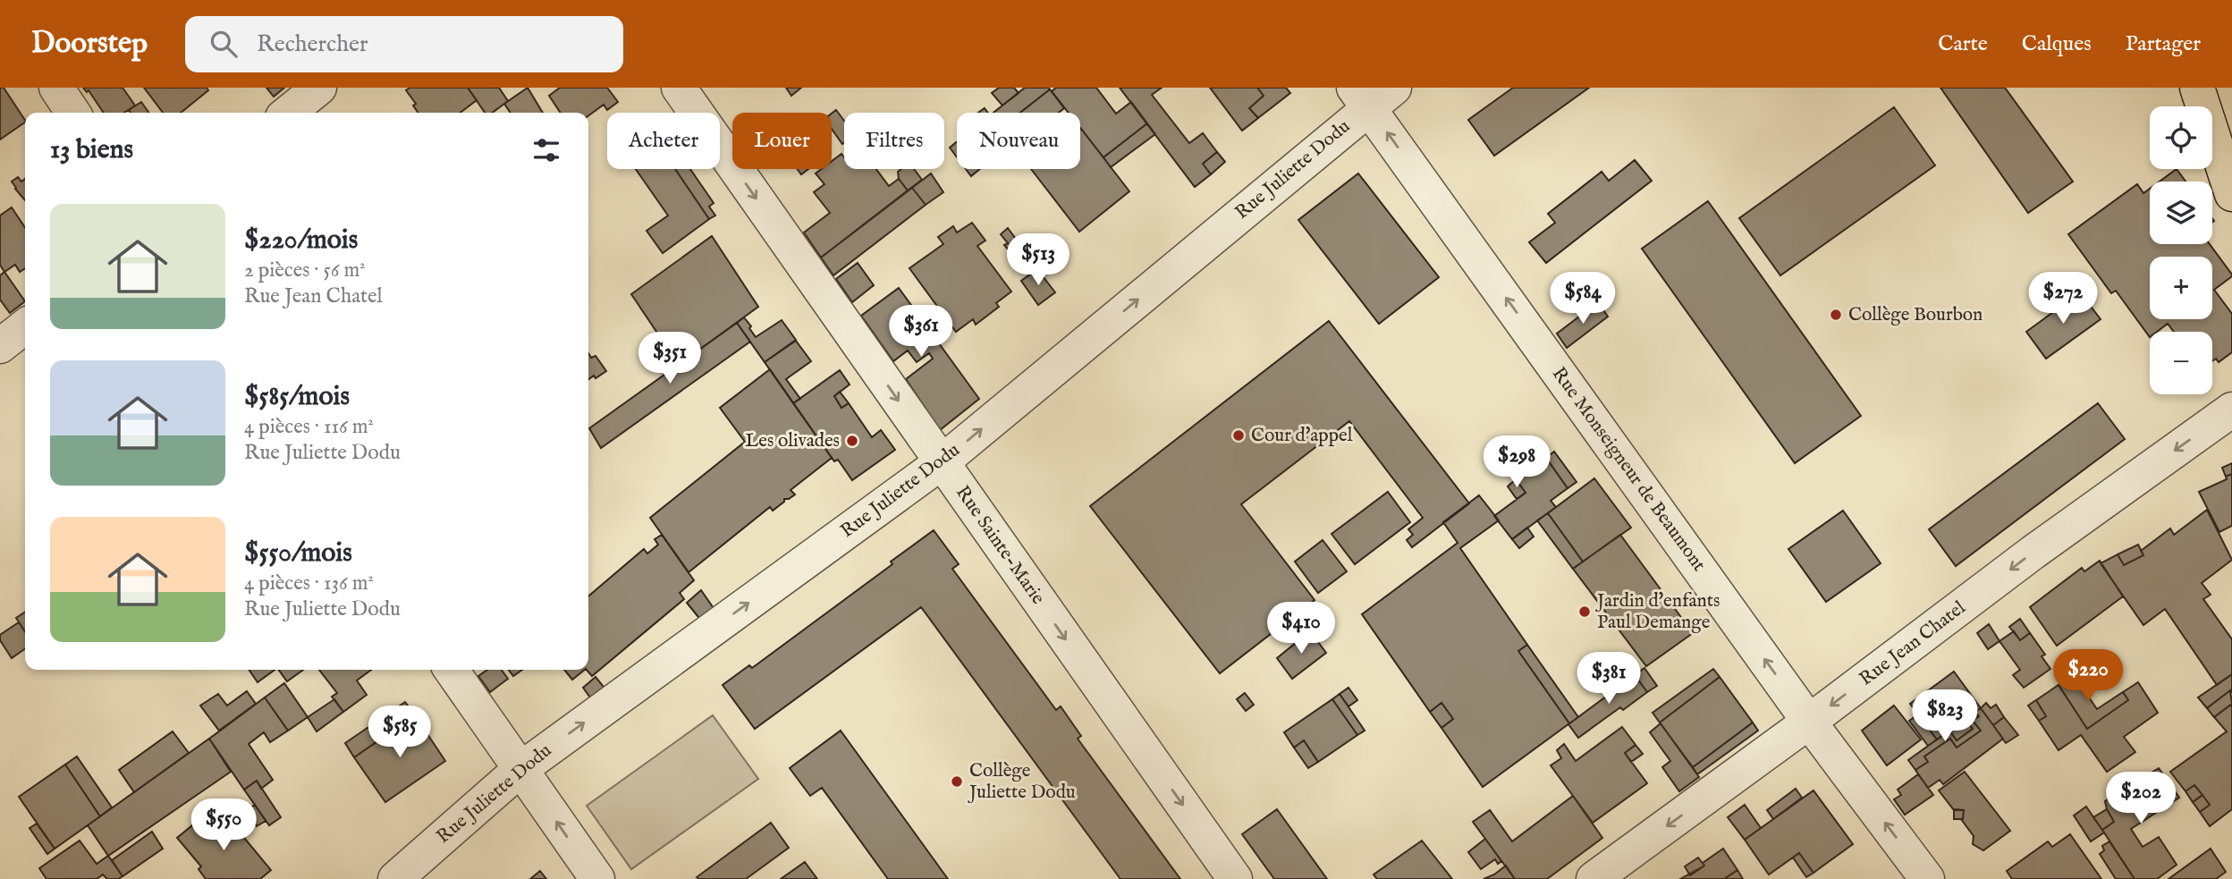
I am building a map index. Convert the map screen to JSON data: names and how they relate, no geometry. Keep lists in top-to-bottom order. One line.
{"streets":{"street":["Rue Juliette Dodu","Rue Monseigneur de Beaumont","Rue Sainte-Marie","Rue Jean Chatel"]},"crossings":[["Rue Juliette Dodu","Rue Monseigneur de Beaumont"],["Rue Juliette Dodu","Rue Sainte-Marie"],["Rue Monseigneur de Beaumont","Rue Jean Chatel"]],"one_way":["Rue Juliette Dodu","Rue Monseigneur de Beaumont","Rue Sainte-Marie","Rue Jean Chatel"],"places":["Collège Bourbon","Cour d'appel","Les olivades","Jardin d'enfants Paul Demange","Collège Juliette Dodu"],"page":{"header":"Doorstep","search":"Rechercher","nav":["Carte","Calques","Partager"],"map_buttons":["+","−"],"chip":["Acheter","Louer","Filtres","Nouveau"],"heading":"13 biens","list":[{"name":"$220/mois","note":"2 pièces · 56 m² · Rue Jean Chatel"},{"name":"$585/mois","note":"4 pièces · 116 m² · Rue Juliette Dodu"},{"name":"$550/mois","note":"4 pièces · 136 m² · Rue Juliette Dodu"}],"price":["$513","$584","$272","$361","$351","$298","$410","$220","$381","$823","$585","$202","$550"]}}
